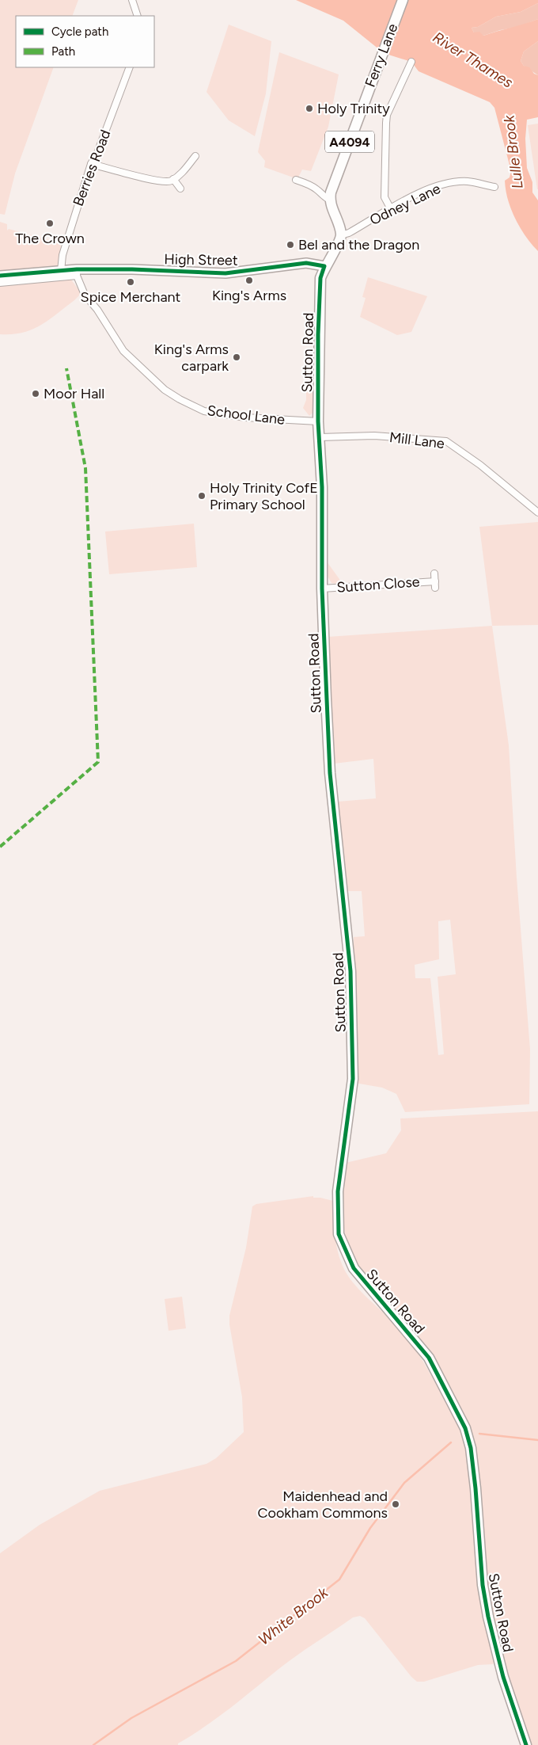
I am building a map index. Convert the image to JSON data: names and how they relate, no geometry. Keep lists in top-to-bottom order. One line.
{"streets":{"main road":["Ferry Lane","A4094","High Street","Sutton Road"],"street":["Berries Road","Odney Lane","School Lane","Mill Lane","Sutton Close"]},"crossings":[["Ferry Lane","Odney Lane"],["Berries Road","High Street"],["High Street","Sutton Road"],["High Street","School Lane"],["Sutton Road","School Lane"],["Sutton Road","Mill Lane"],["Sutton Road","Sutton Close"]],"water":["River Thames","Lulle Brook","White Brook"],"places":["Holy Trinity","The Crown","Bel and the Dragon","King's Arms","Spice Merchant","King's Arms carpark","Moor Hall","Holy Trinity CofE Primary School","Maidenhead and Cookham Commons"],"legend":["Cycle path","Path"]}
